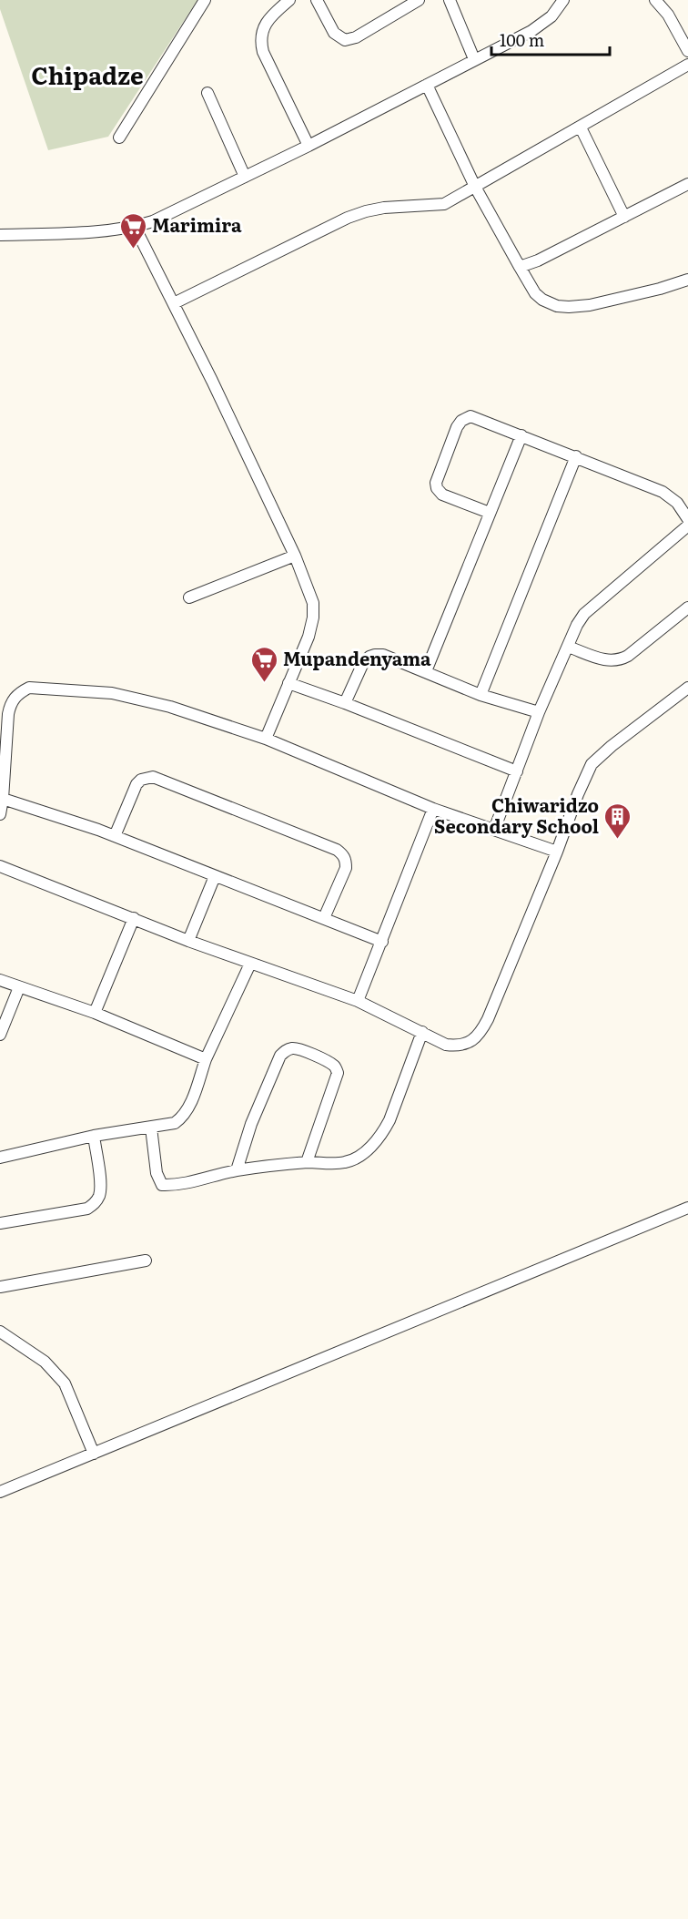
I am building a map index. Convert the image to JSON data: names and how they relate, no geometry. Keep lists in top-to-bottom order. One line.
{"districts":["Chipadze"],"places":{"supermarket":["Marimira","Mupandenyama"],"building":["Chiwaridzo Secondary School"]},"scale_bar":"100 m"}
